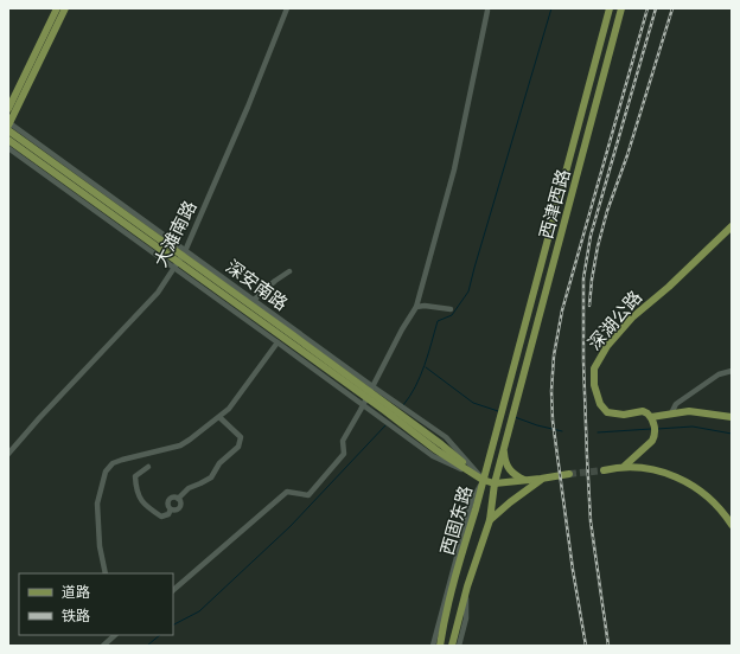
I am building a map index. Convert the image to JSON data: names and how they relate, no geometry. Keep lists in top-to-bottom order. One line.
{"streets":{"main road":["西津西路","深安南路","深湖公路","西固东路"],"street":["大滩南路"]},"crossings":[["西津西路","西固东路"],["大滩南路","深安南路"],["深安南路","西固东路"]],"legend":["道路","铁路"]}
